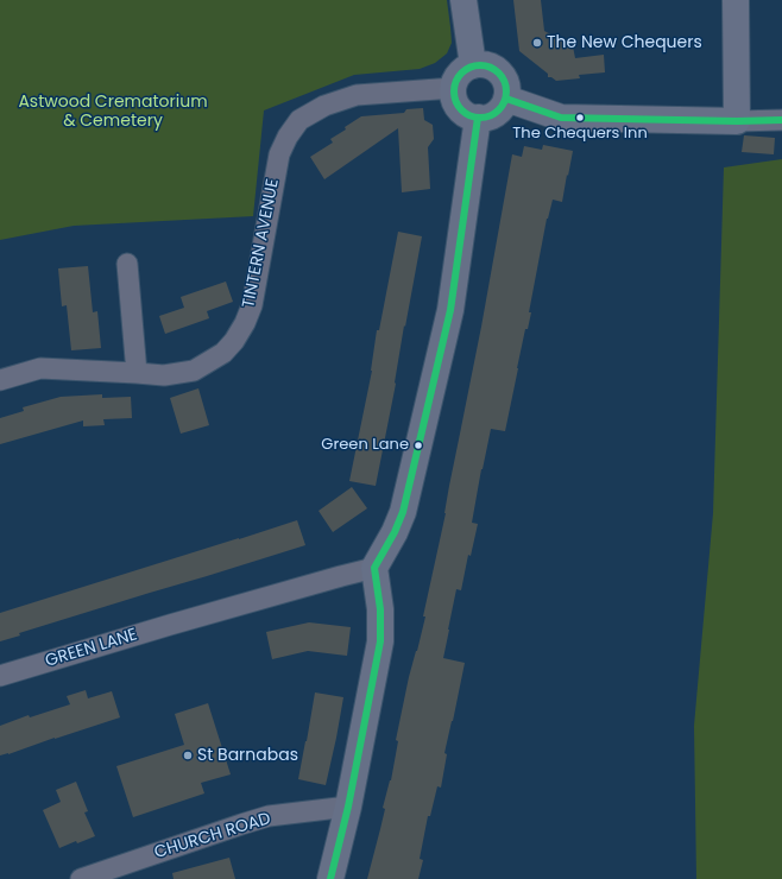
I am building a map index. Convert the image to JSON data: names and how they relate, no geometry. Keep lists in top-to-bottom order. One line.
{"streets":{"street":["TINTERN AVENUE","GREEN LANE","CHURCH ROAD"]},"parks":["Astwood Crematorium & Cemetery"],"places":["The New Chequers","The Chequers Inn","Green Lane","St Barnabas"]}
